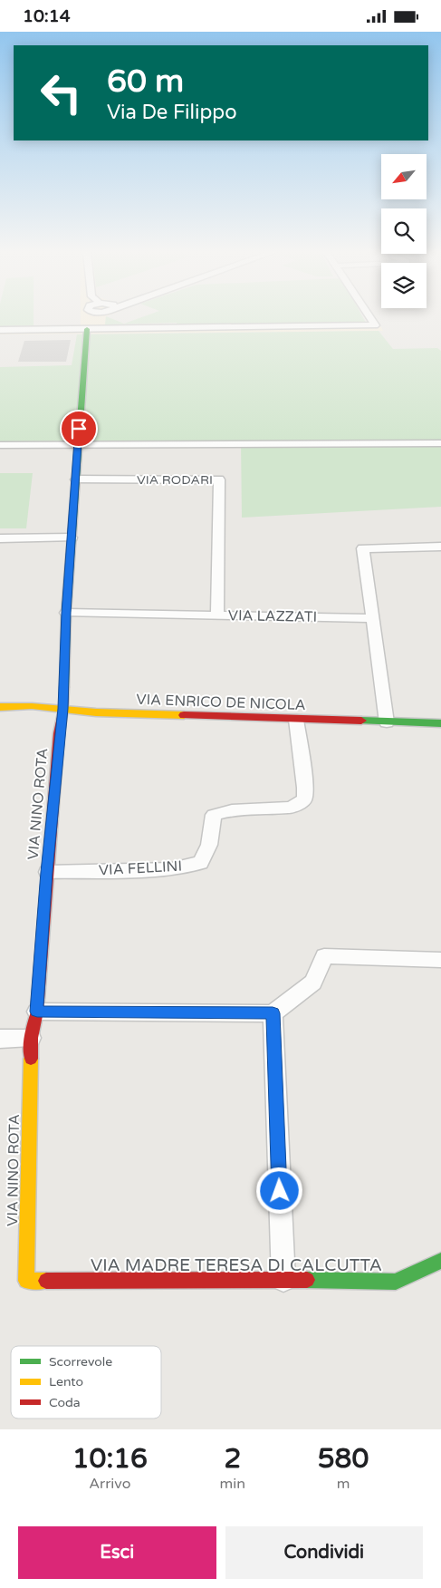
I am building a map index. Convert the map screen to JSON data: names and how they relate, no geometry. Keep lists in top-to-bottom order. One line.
{"streets":{"street":["VIA RODARI","VIA LAZZATI","VIA ENRICO DE NICOLA","VIA NINO ROTA","VIA FELLINI","VIA MADRE TERESA DI CALCUTTA"]},"crossings":[["VIA RODARI","VIA LAZZATI"],["VIA RODARI","VIA NINO ROTA"],["VIA LAZZATI","VIA NINO ROTA"],["VIA ENRICO DE NICOLA","VIA NINO ROTA"],["VIA ENRICO DE NICOLA","VIA FELLINI"],["VIA NINO ROTA","VIA FELLINI"],["VIA NINO ROTA","VIA MADRE TERESA DI CALCUTTA"]],"legend":["Scorrevole","Lento","Coda"],"north":"bottom left","page":{"status":"10:14","turn":["60 m","Via De Filippo"],"eta":["10:16","Arrivo","2","min","580","m"],"buttons":["Esci","Condividi"]}}
